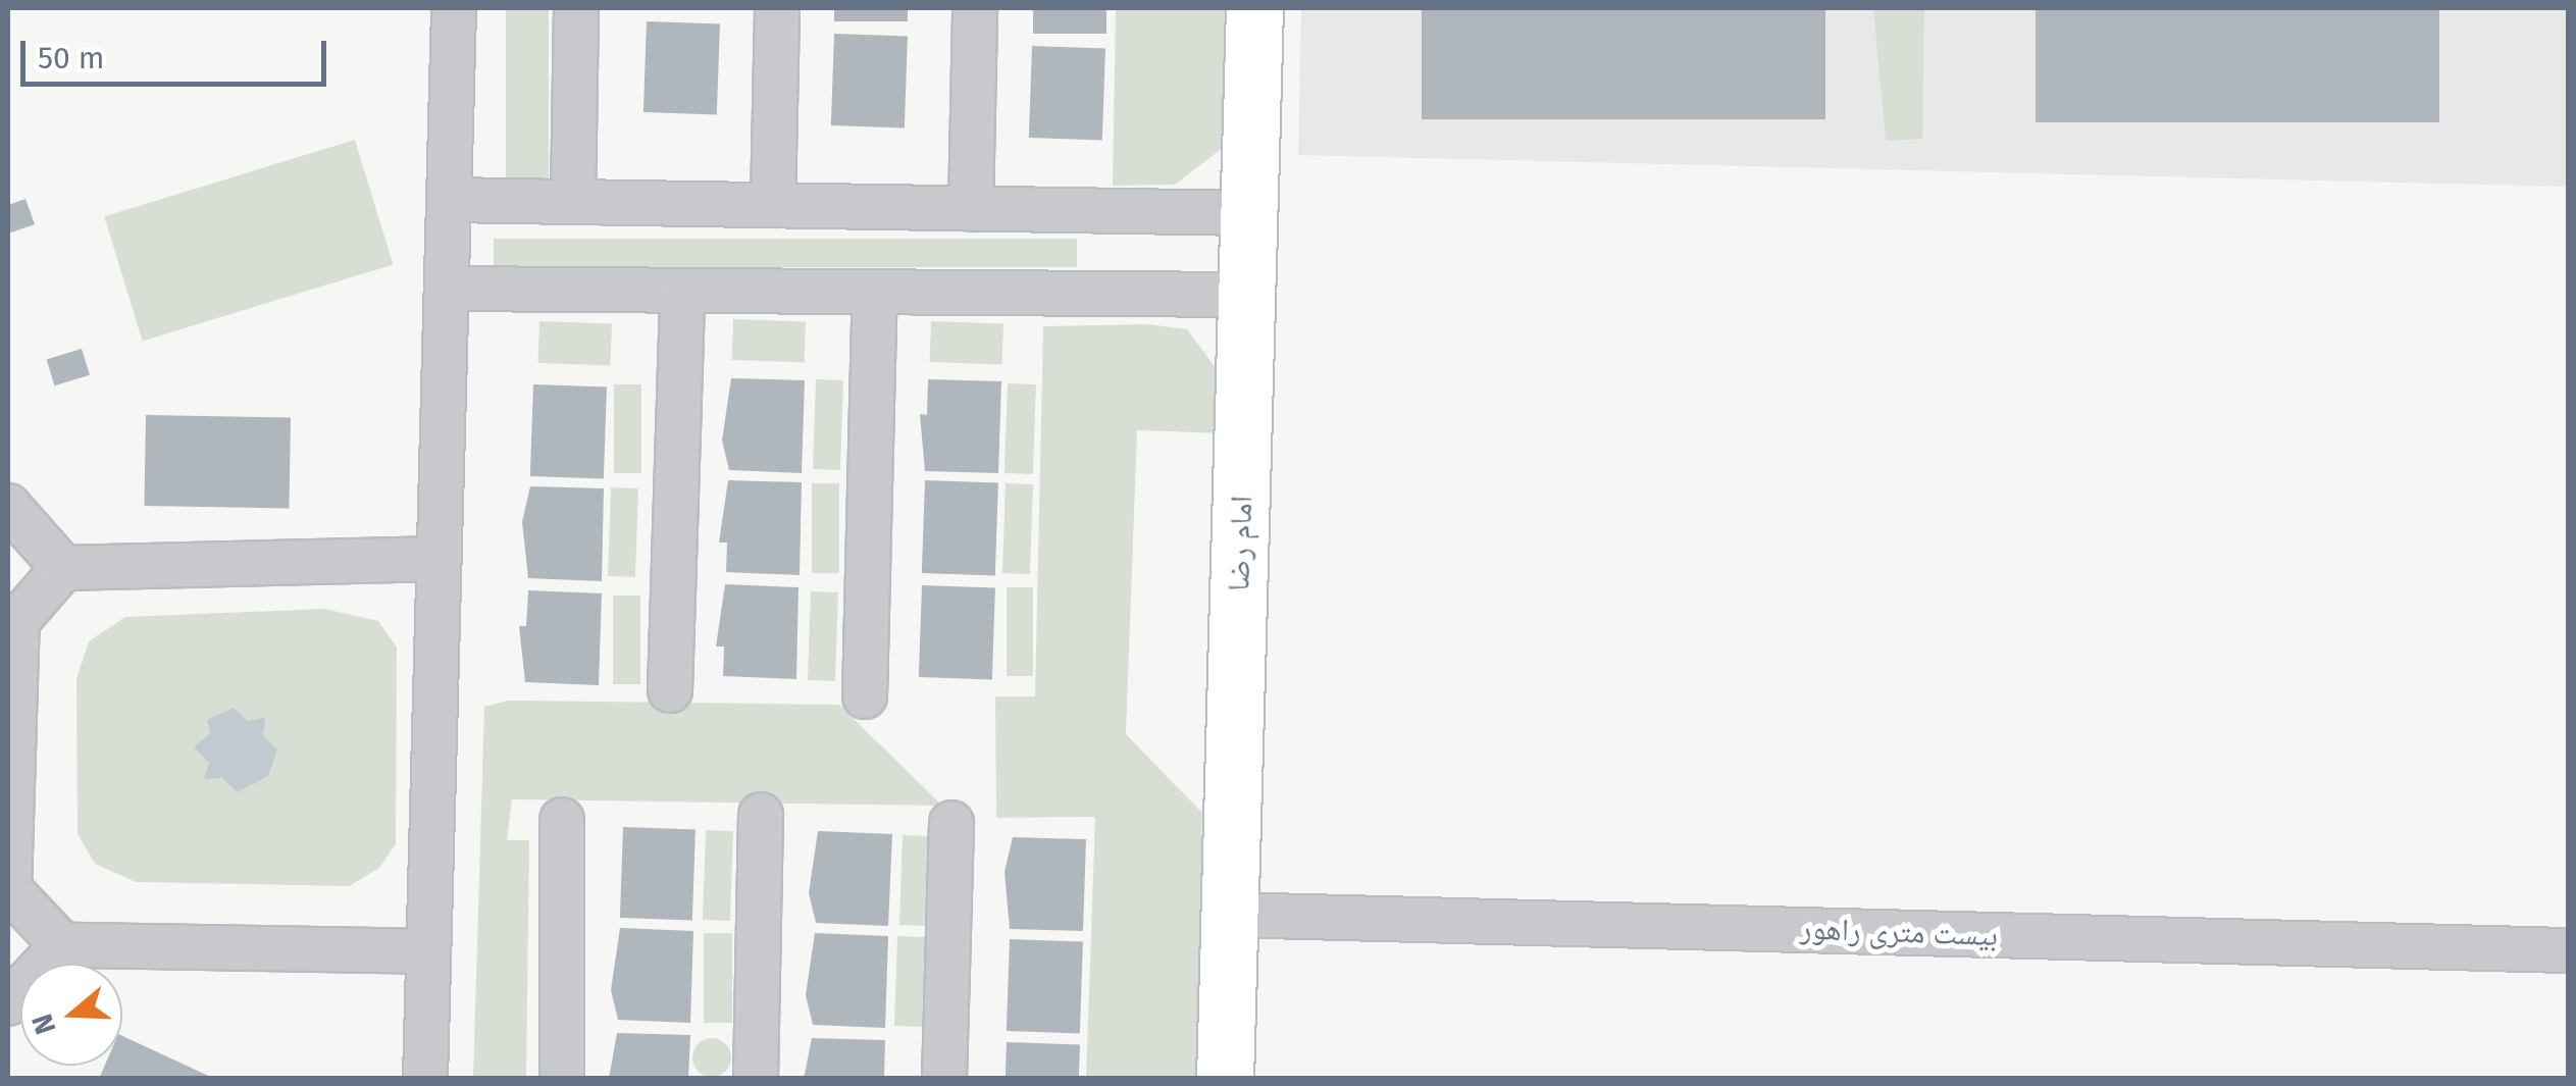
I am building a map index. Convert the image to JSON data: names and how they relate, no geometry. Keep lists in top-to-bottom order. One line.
{"streets":{"main road":["امام رضا"],"street":["بیست متری راهور"]},"crossings":[["امام رضا","بیست متری راهور"]],"scale_bar":"50 m","north":"left"}
